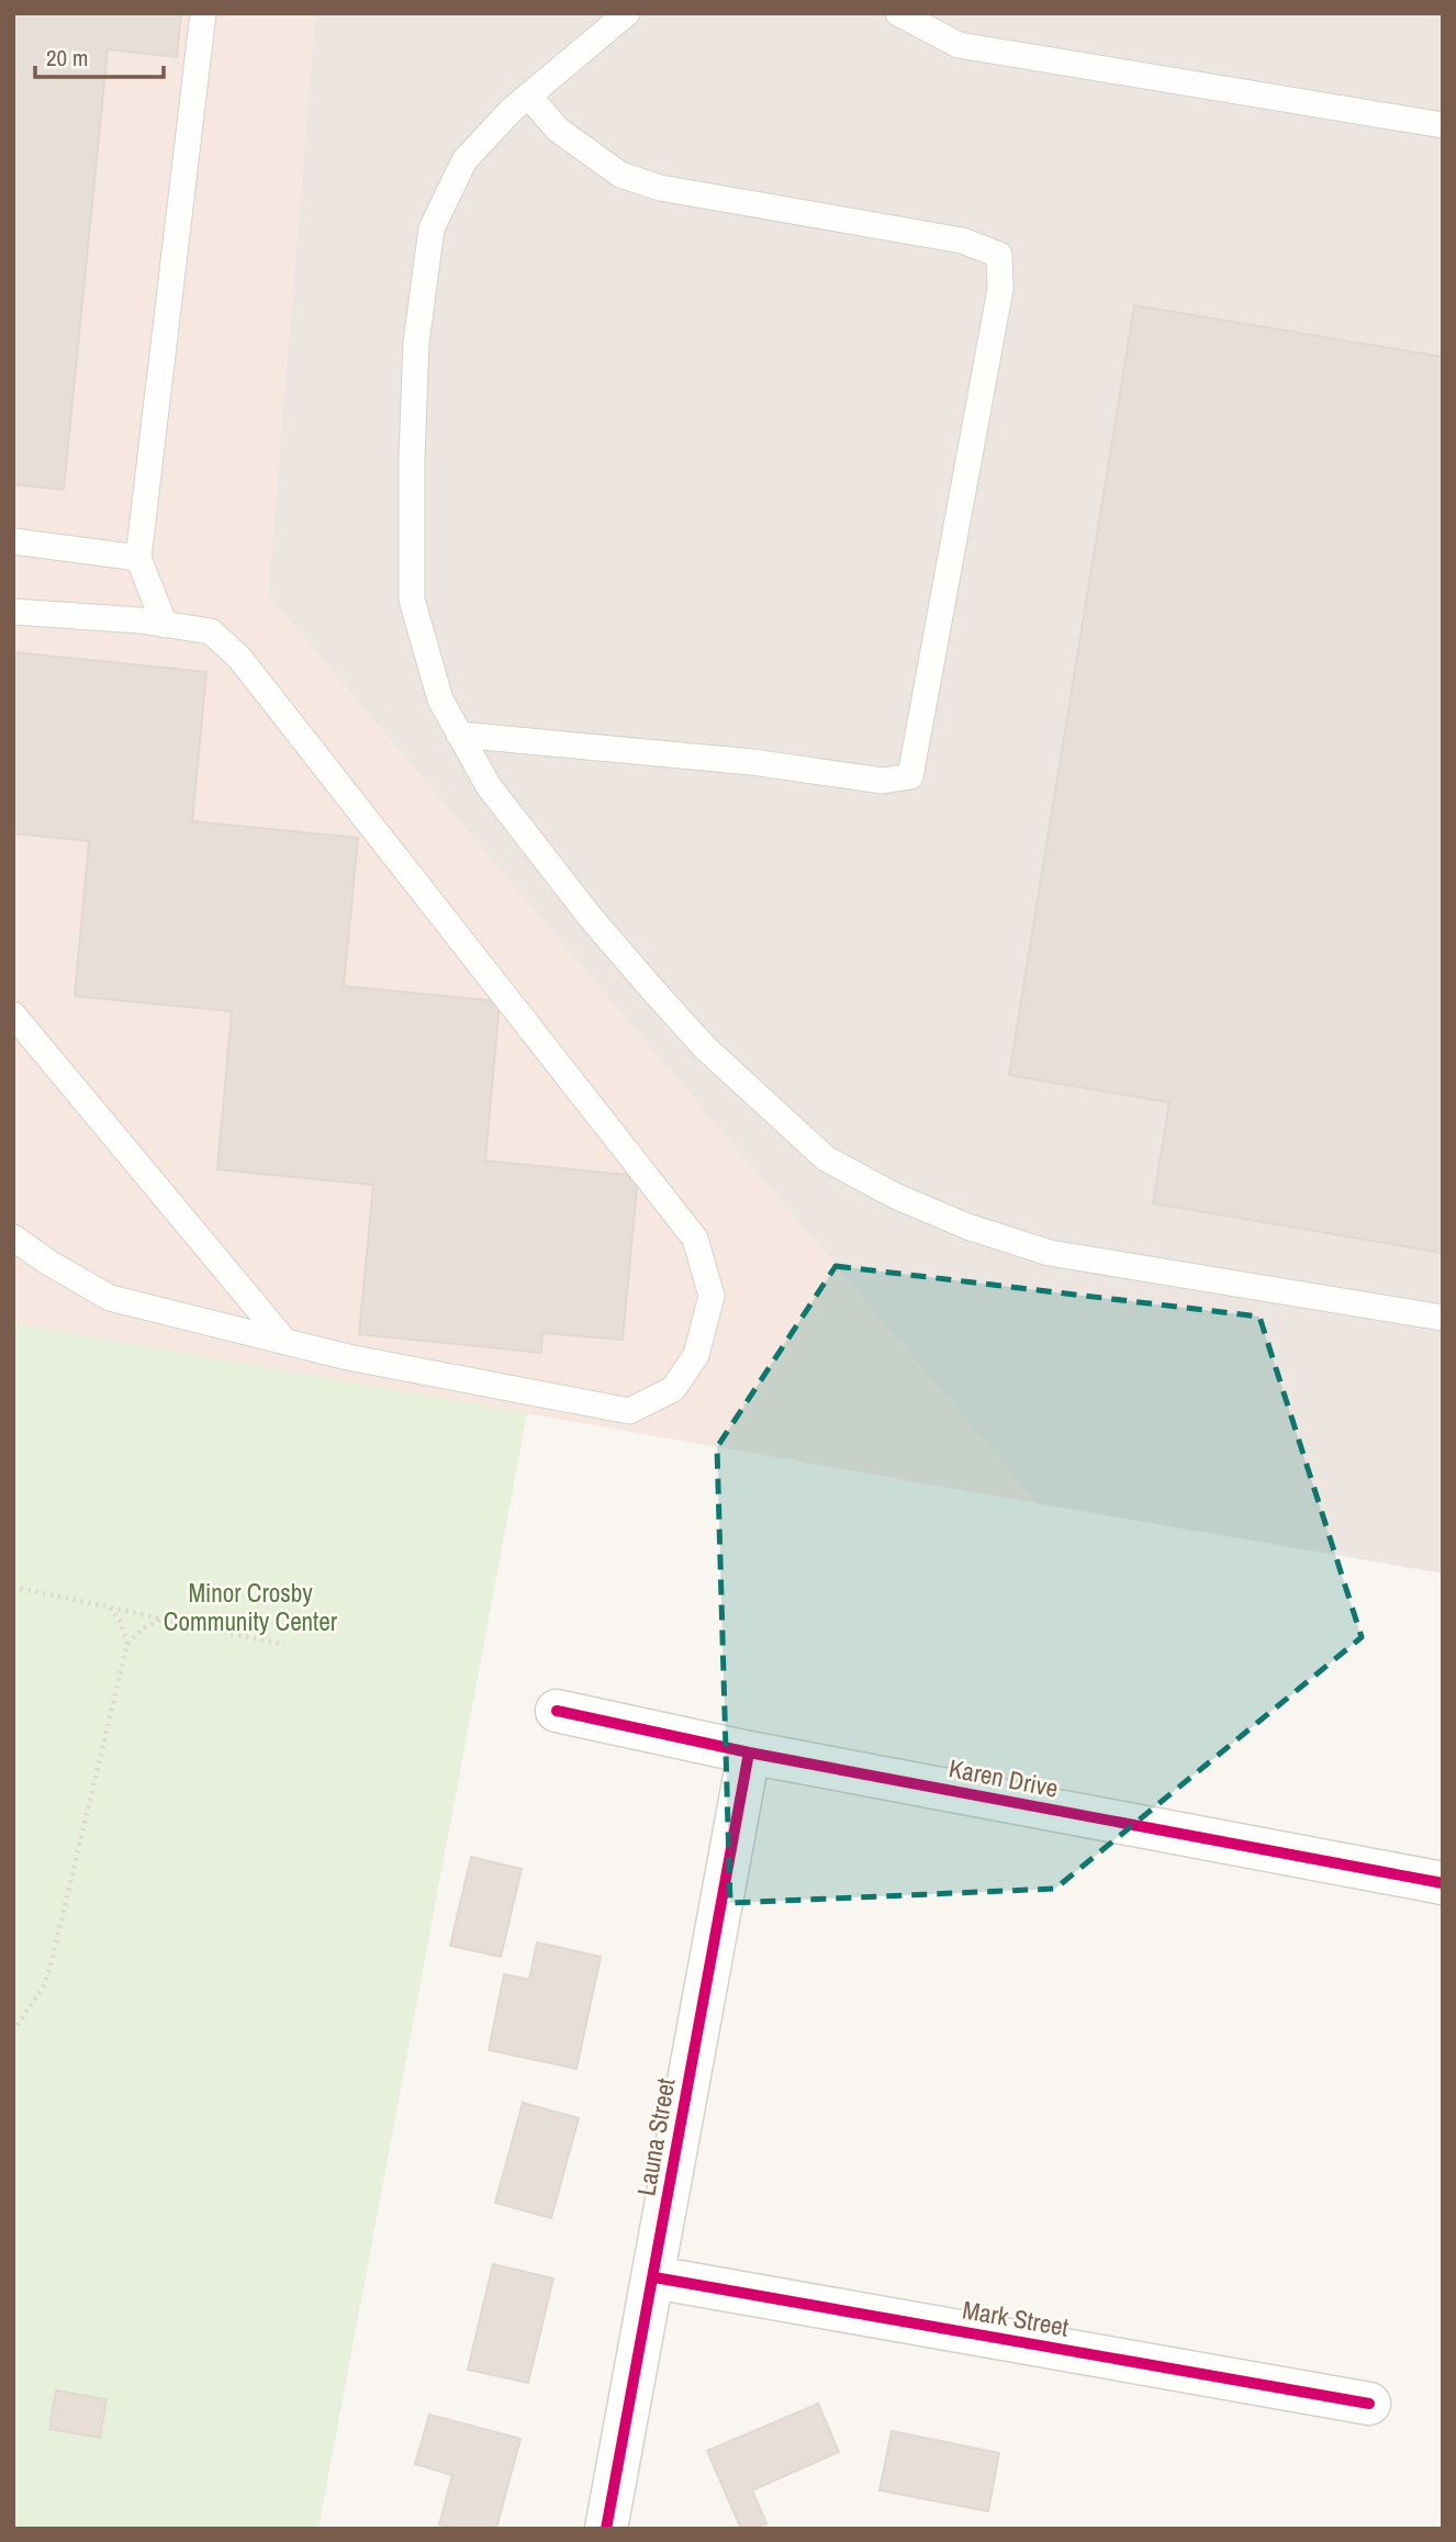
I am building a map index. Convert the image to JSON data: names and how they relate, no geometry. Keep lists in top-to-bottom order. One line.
{"streets":{"street":["Karen Drive","Launa Street","Mark Street"]},"crossings":[["Karen Drive","Launa Street"],["Launa Street","Mark Street"]],"parks":["Minor Crosby Community Center"],"scale_bar":"20 m"}
